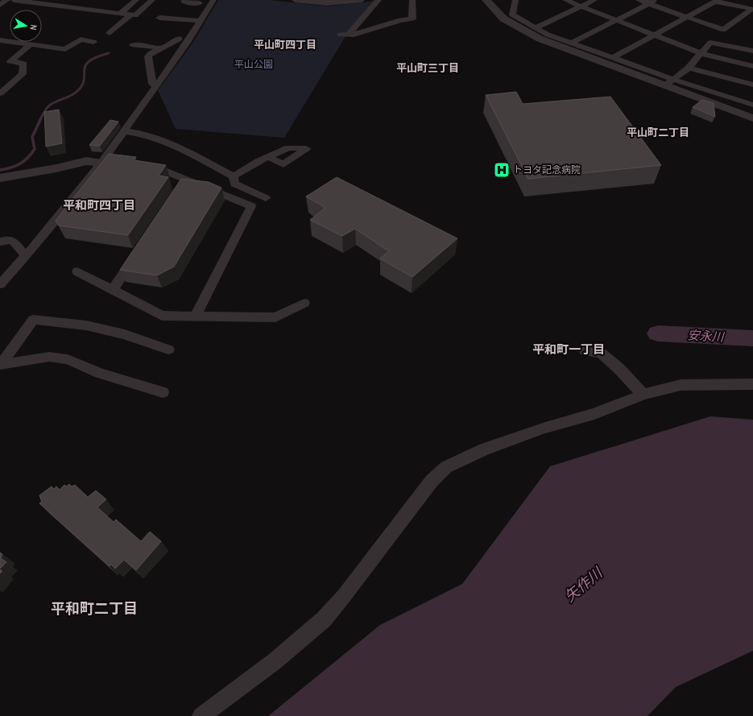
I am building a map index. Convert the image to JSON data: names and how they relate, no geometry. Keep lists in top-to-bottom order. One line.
{"districts":["平山町四丁目","平山町三丁目","平山町二丁目","平和町四丁目","平和町一丁目","平和町二丁目"],"water":["安永川","矢作川"],"parks":["平山公園"],"places":{"hospital":["トヨタ記念病院"]},"north":"right"}
